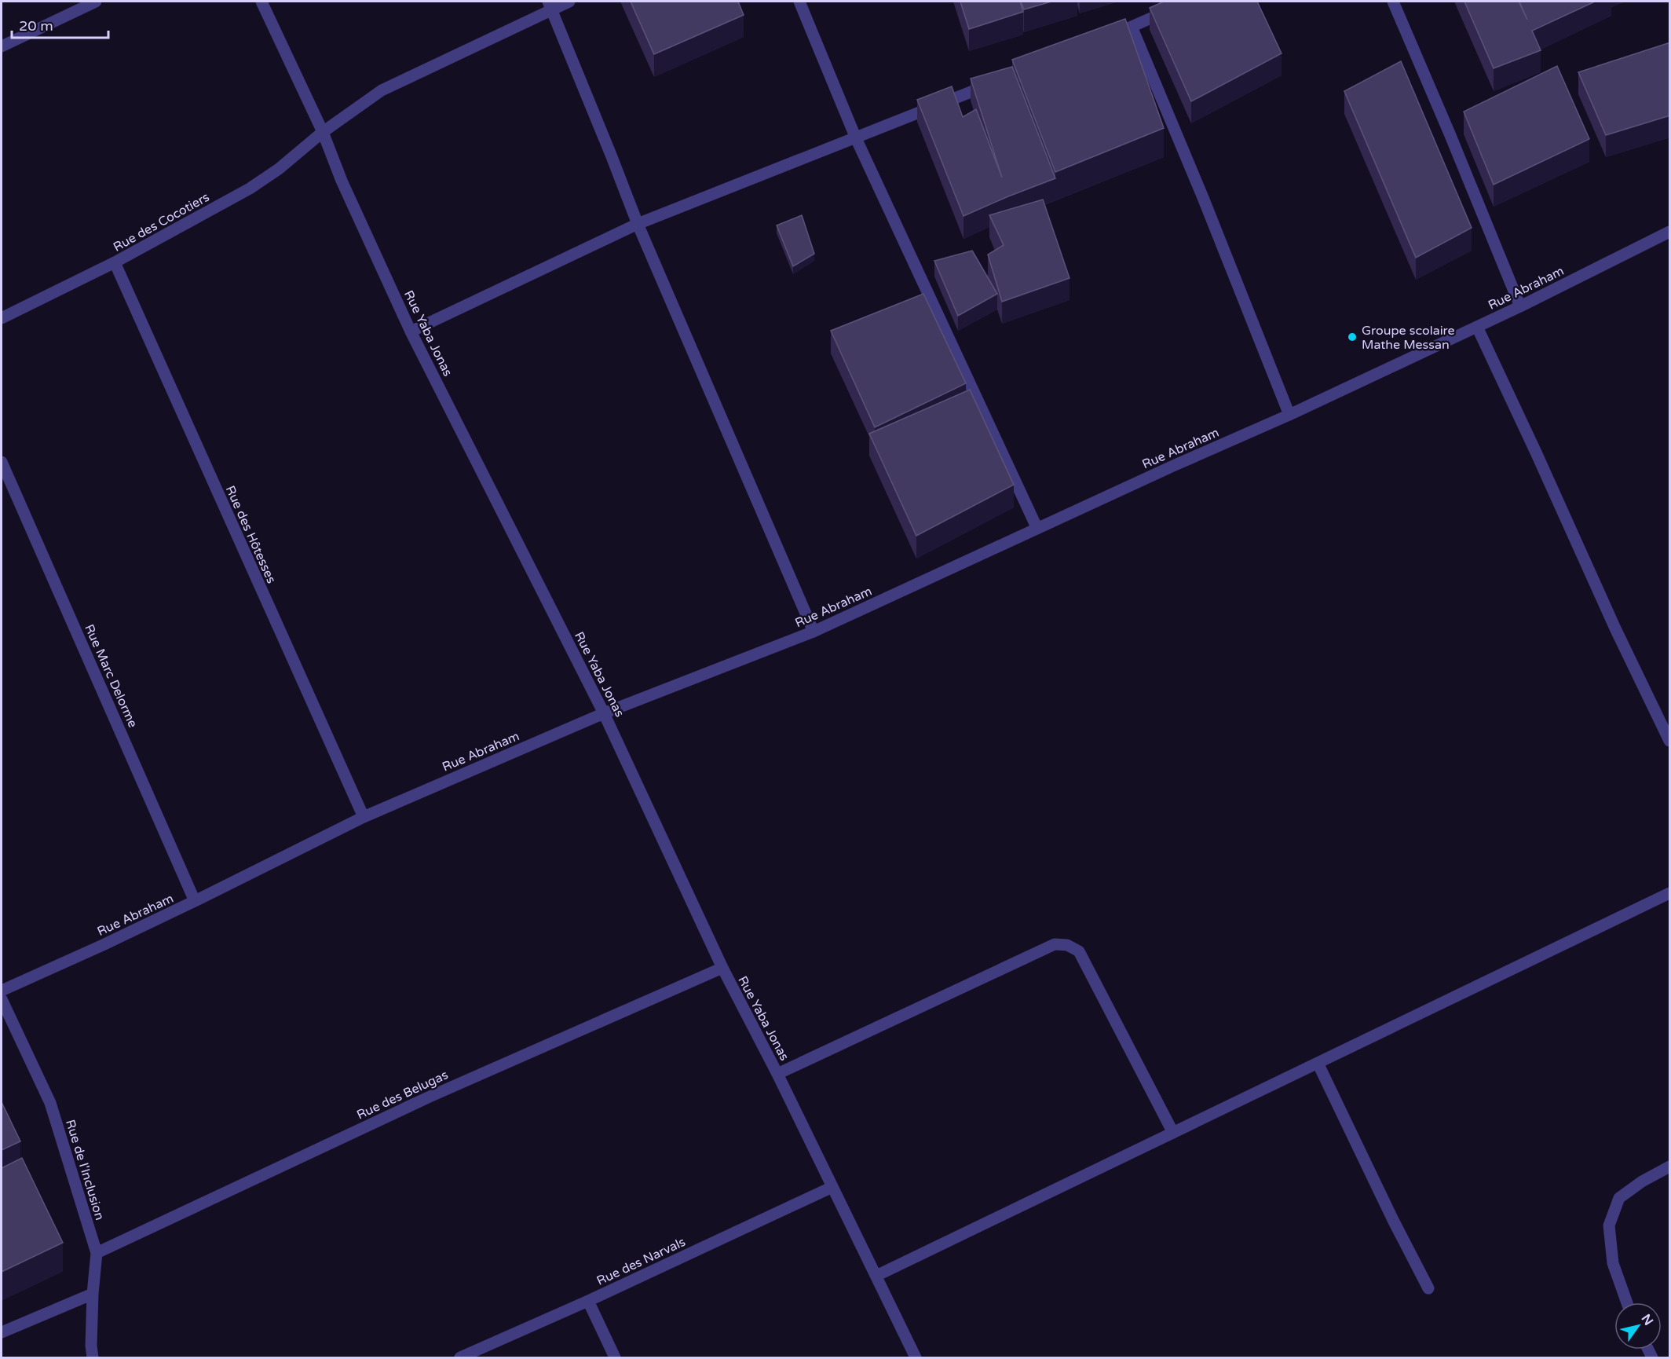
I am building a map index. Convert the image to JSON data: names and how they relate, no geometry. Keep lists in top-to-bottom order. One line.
{"streets":{"street":["Rue des Cocotiers","Rue Abraham","Rue Yaba Jonas","Rue des Hôtesses","Rue Marc Delorme","Rue des Belugas","Rue de l'Inclusion","Rue des Narvals"]},"crossings":[["Rue des Cocotiers","Rue Yaba Jonas"],["Rue des Cocotiers","Rue des Hôtesses"],["Rue Abraham","Rue Yaba Jonas"],["Rue Abraham","Rue des Hôtesses"],["Rue Abraham","Rue Marc Delorme"],["Rue Yaba Jonas","Rue des Belugas"],["Rue Yaba Jonas","Rue des Narvals"],["Rue des Belugas","Rue de l'Inclusion"]],"places":["Groupe scolaire Mathe Messan"],"scale_bar":"20 m","north":"top right"}
